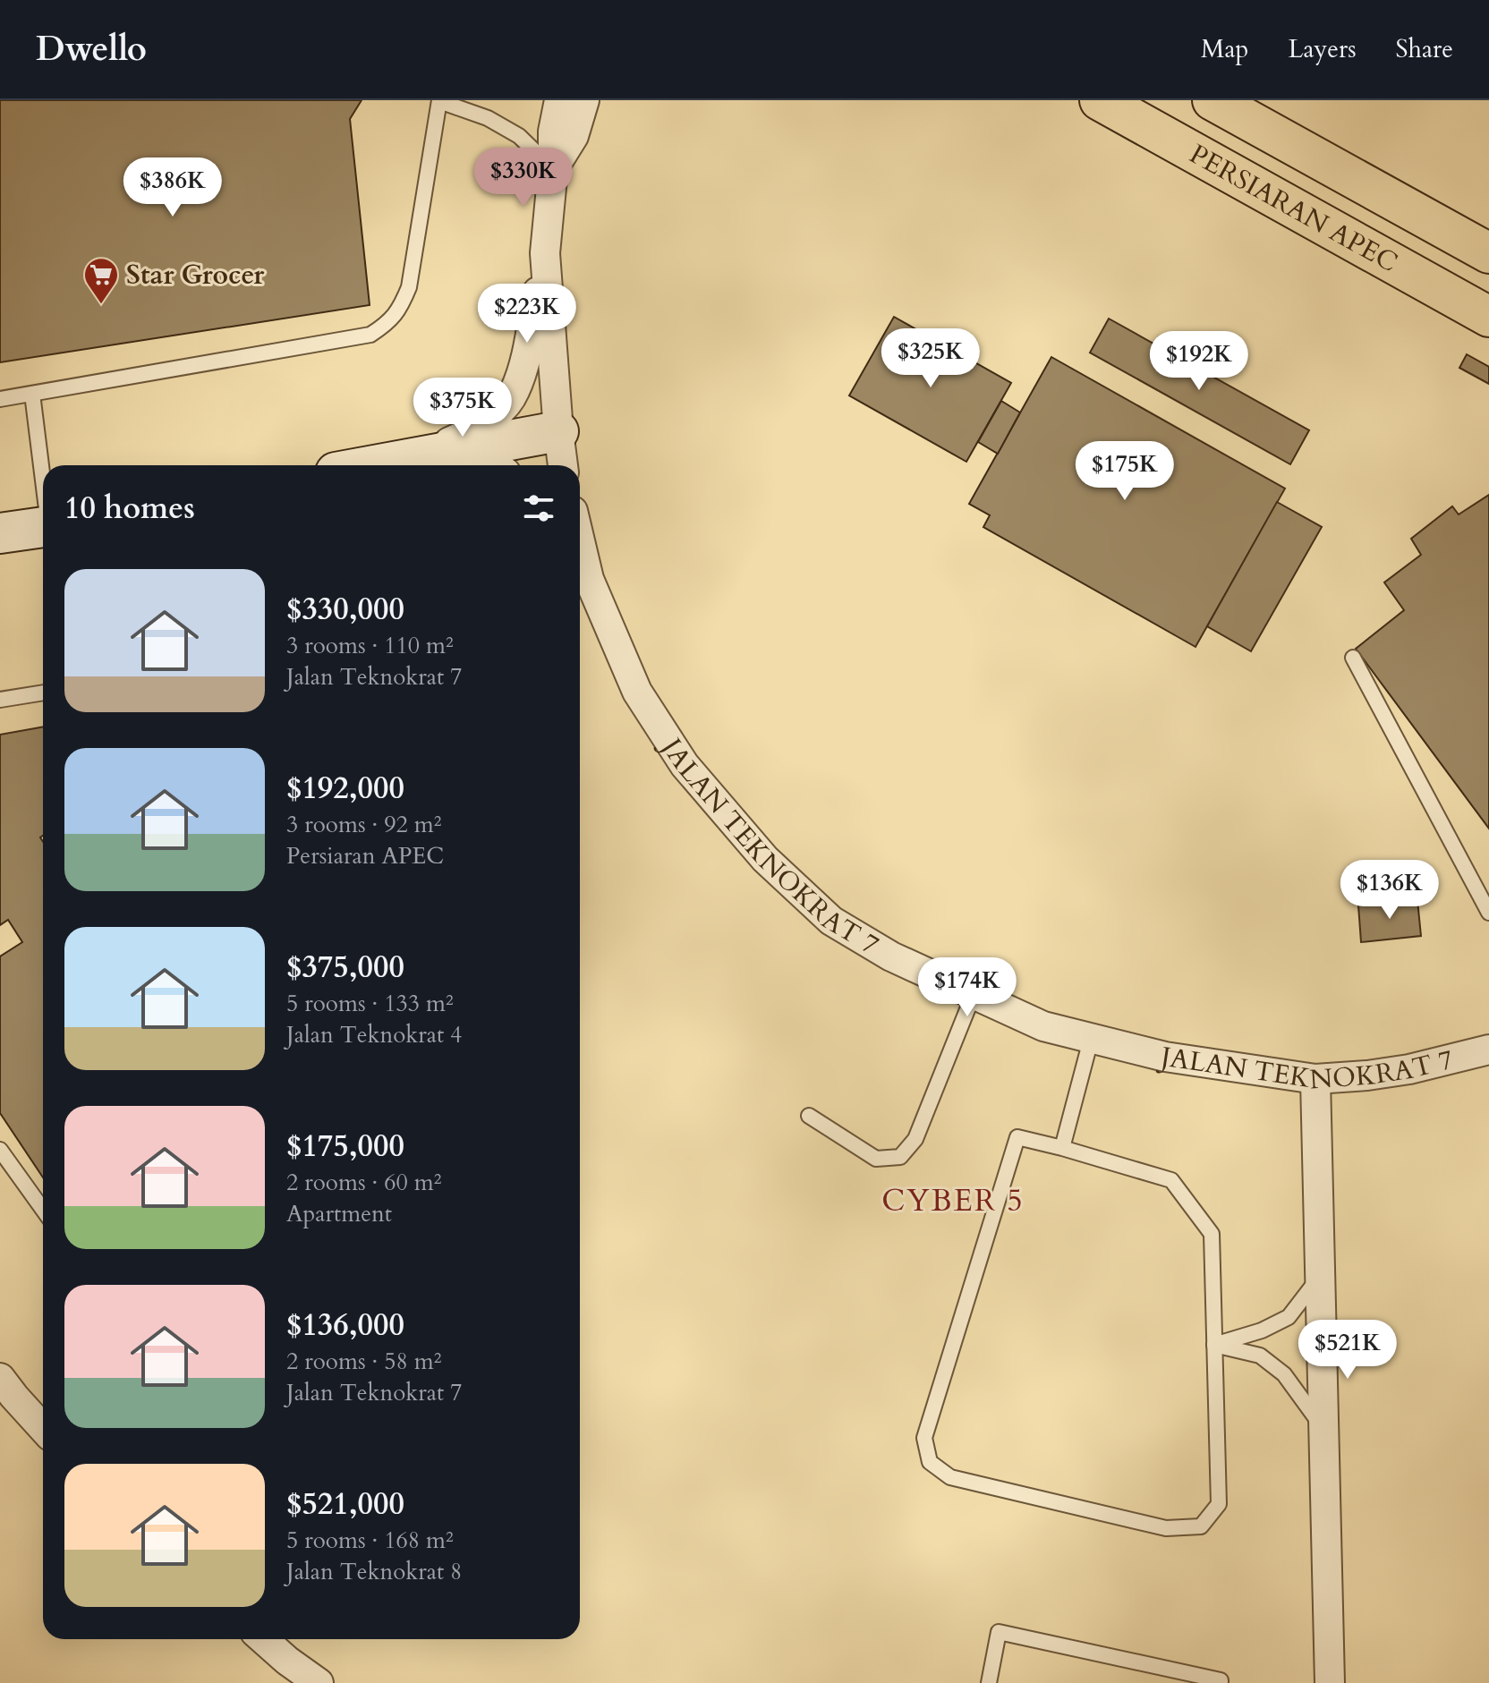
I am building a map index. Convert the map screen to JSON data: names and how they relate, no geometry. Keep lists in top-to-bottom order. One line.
{"streets":{"main road":["PERSIARAN APEC"],"street":["JALAN TEKNOKRAT 7"]},"districts":["CYBER 5"],"places":{"supermarket":["Star Grocer"]},"page":{"header":"Dwello","nav":["Map","Layers","Share"],"price":["$330K","$386K","$223K","$325K","$192K","$375K","$175K","$136K","$174K","$521K"],"heading":"10 homes","list":[{"name":"$330,000","note":"3 rooms · 110 m² · Jalan Teknokrat 7"},{"name":"$192,000","note":"3 rooms · 92 m² · Persiaran APEC"},{"name":"$375,000","note":"5 rooms · 133 m² · Jalan Teknokrat 4"},{"name":"$175,000","note":"2 rooms · 60 m² · Apartment"},{"name":"$136,000","note":"2 rooms · 58 m² · Jalan Teknokrat 7"},{"name":"$521,000","note":"5 rooms · 168 m² · Jalan Teknokrat 8"}]}}
